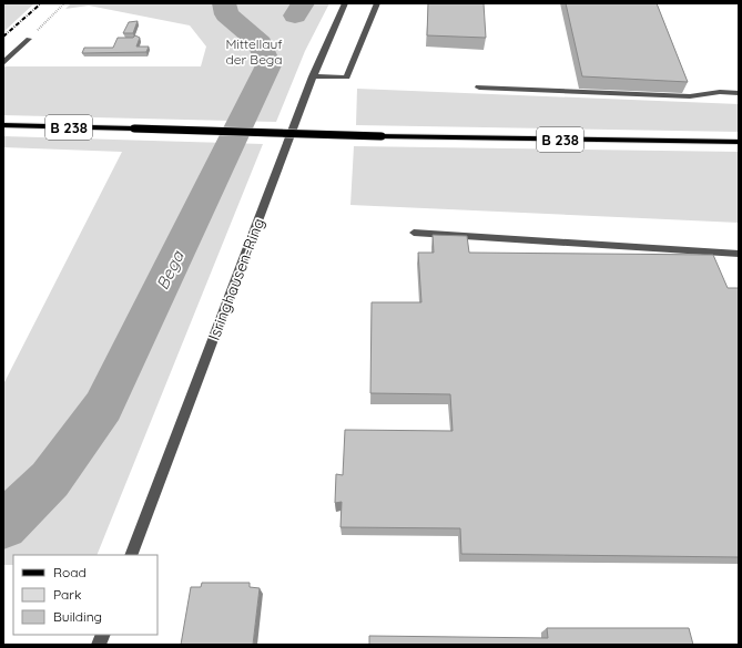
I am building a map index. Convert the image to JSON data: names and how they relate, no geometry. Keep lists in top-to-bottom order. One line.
{"streets":{"main road":["B 238"],"street":["Isringhausen-Ring"]},"water":["Bega"],"parks":["Mittellauf der Bega"],"legend":["Road","Park","Building"]}
